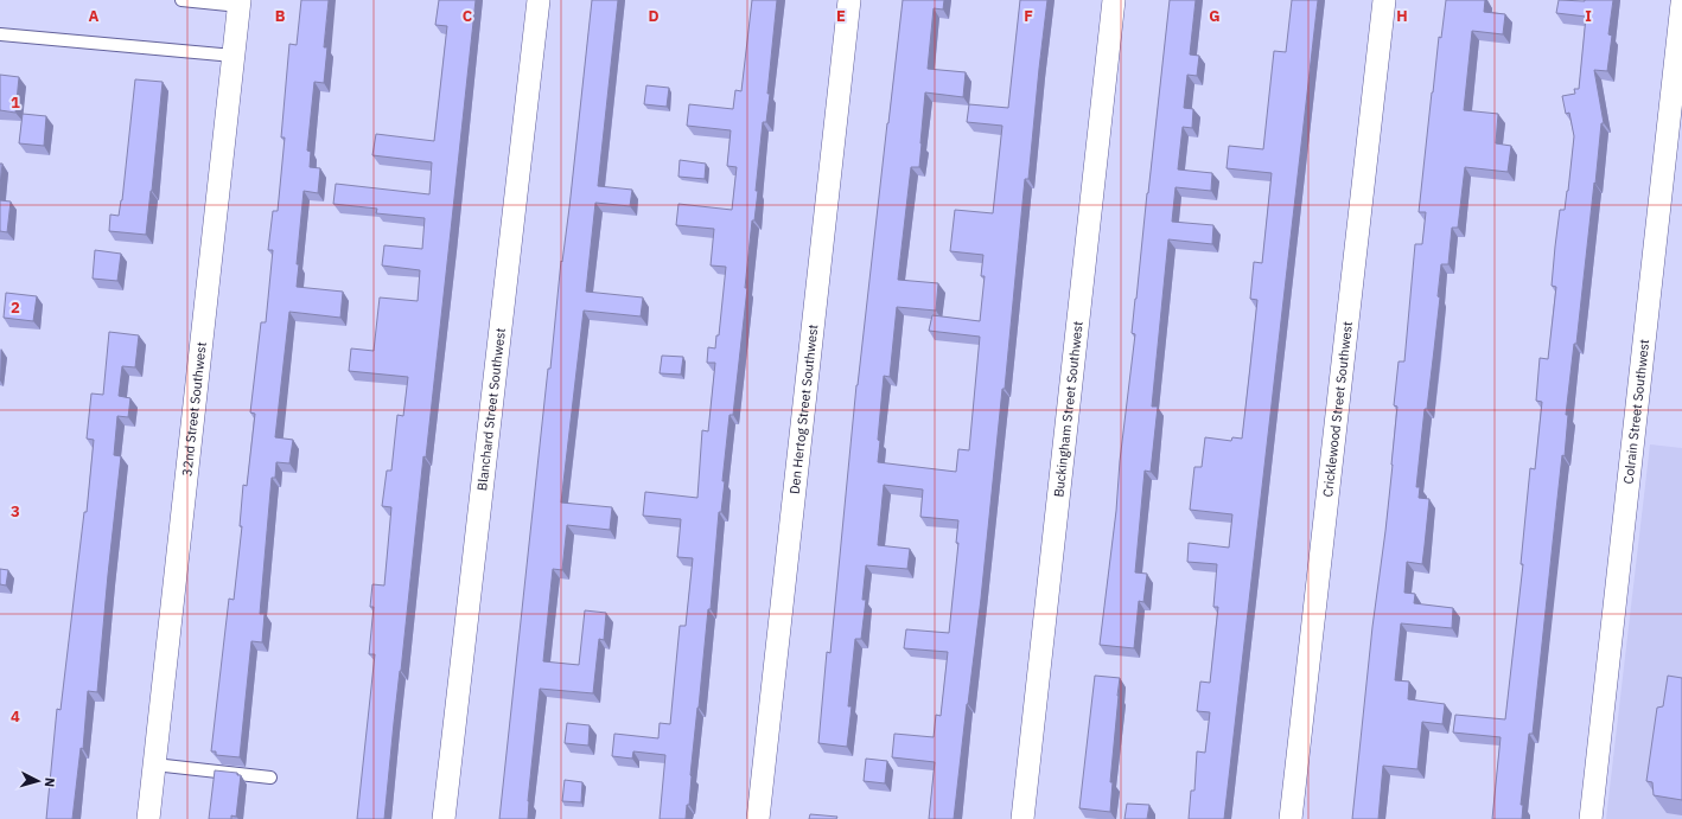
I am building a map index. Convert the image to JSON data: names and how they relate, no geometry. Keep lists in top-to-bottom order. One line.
{"streets":{"street":["32nd Street Southwest","Den Hertog Street Southwest","Blanchard Street Southwest","Buckingham Street Southwest","Cricklewood Street Southwest","Colrain Street Southwest"]},"north":"right","grid":{"columns":["A","B","C","D","E","F","G","H","I"],"rows":["1","2","3","4"]}}
